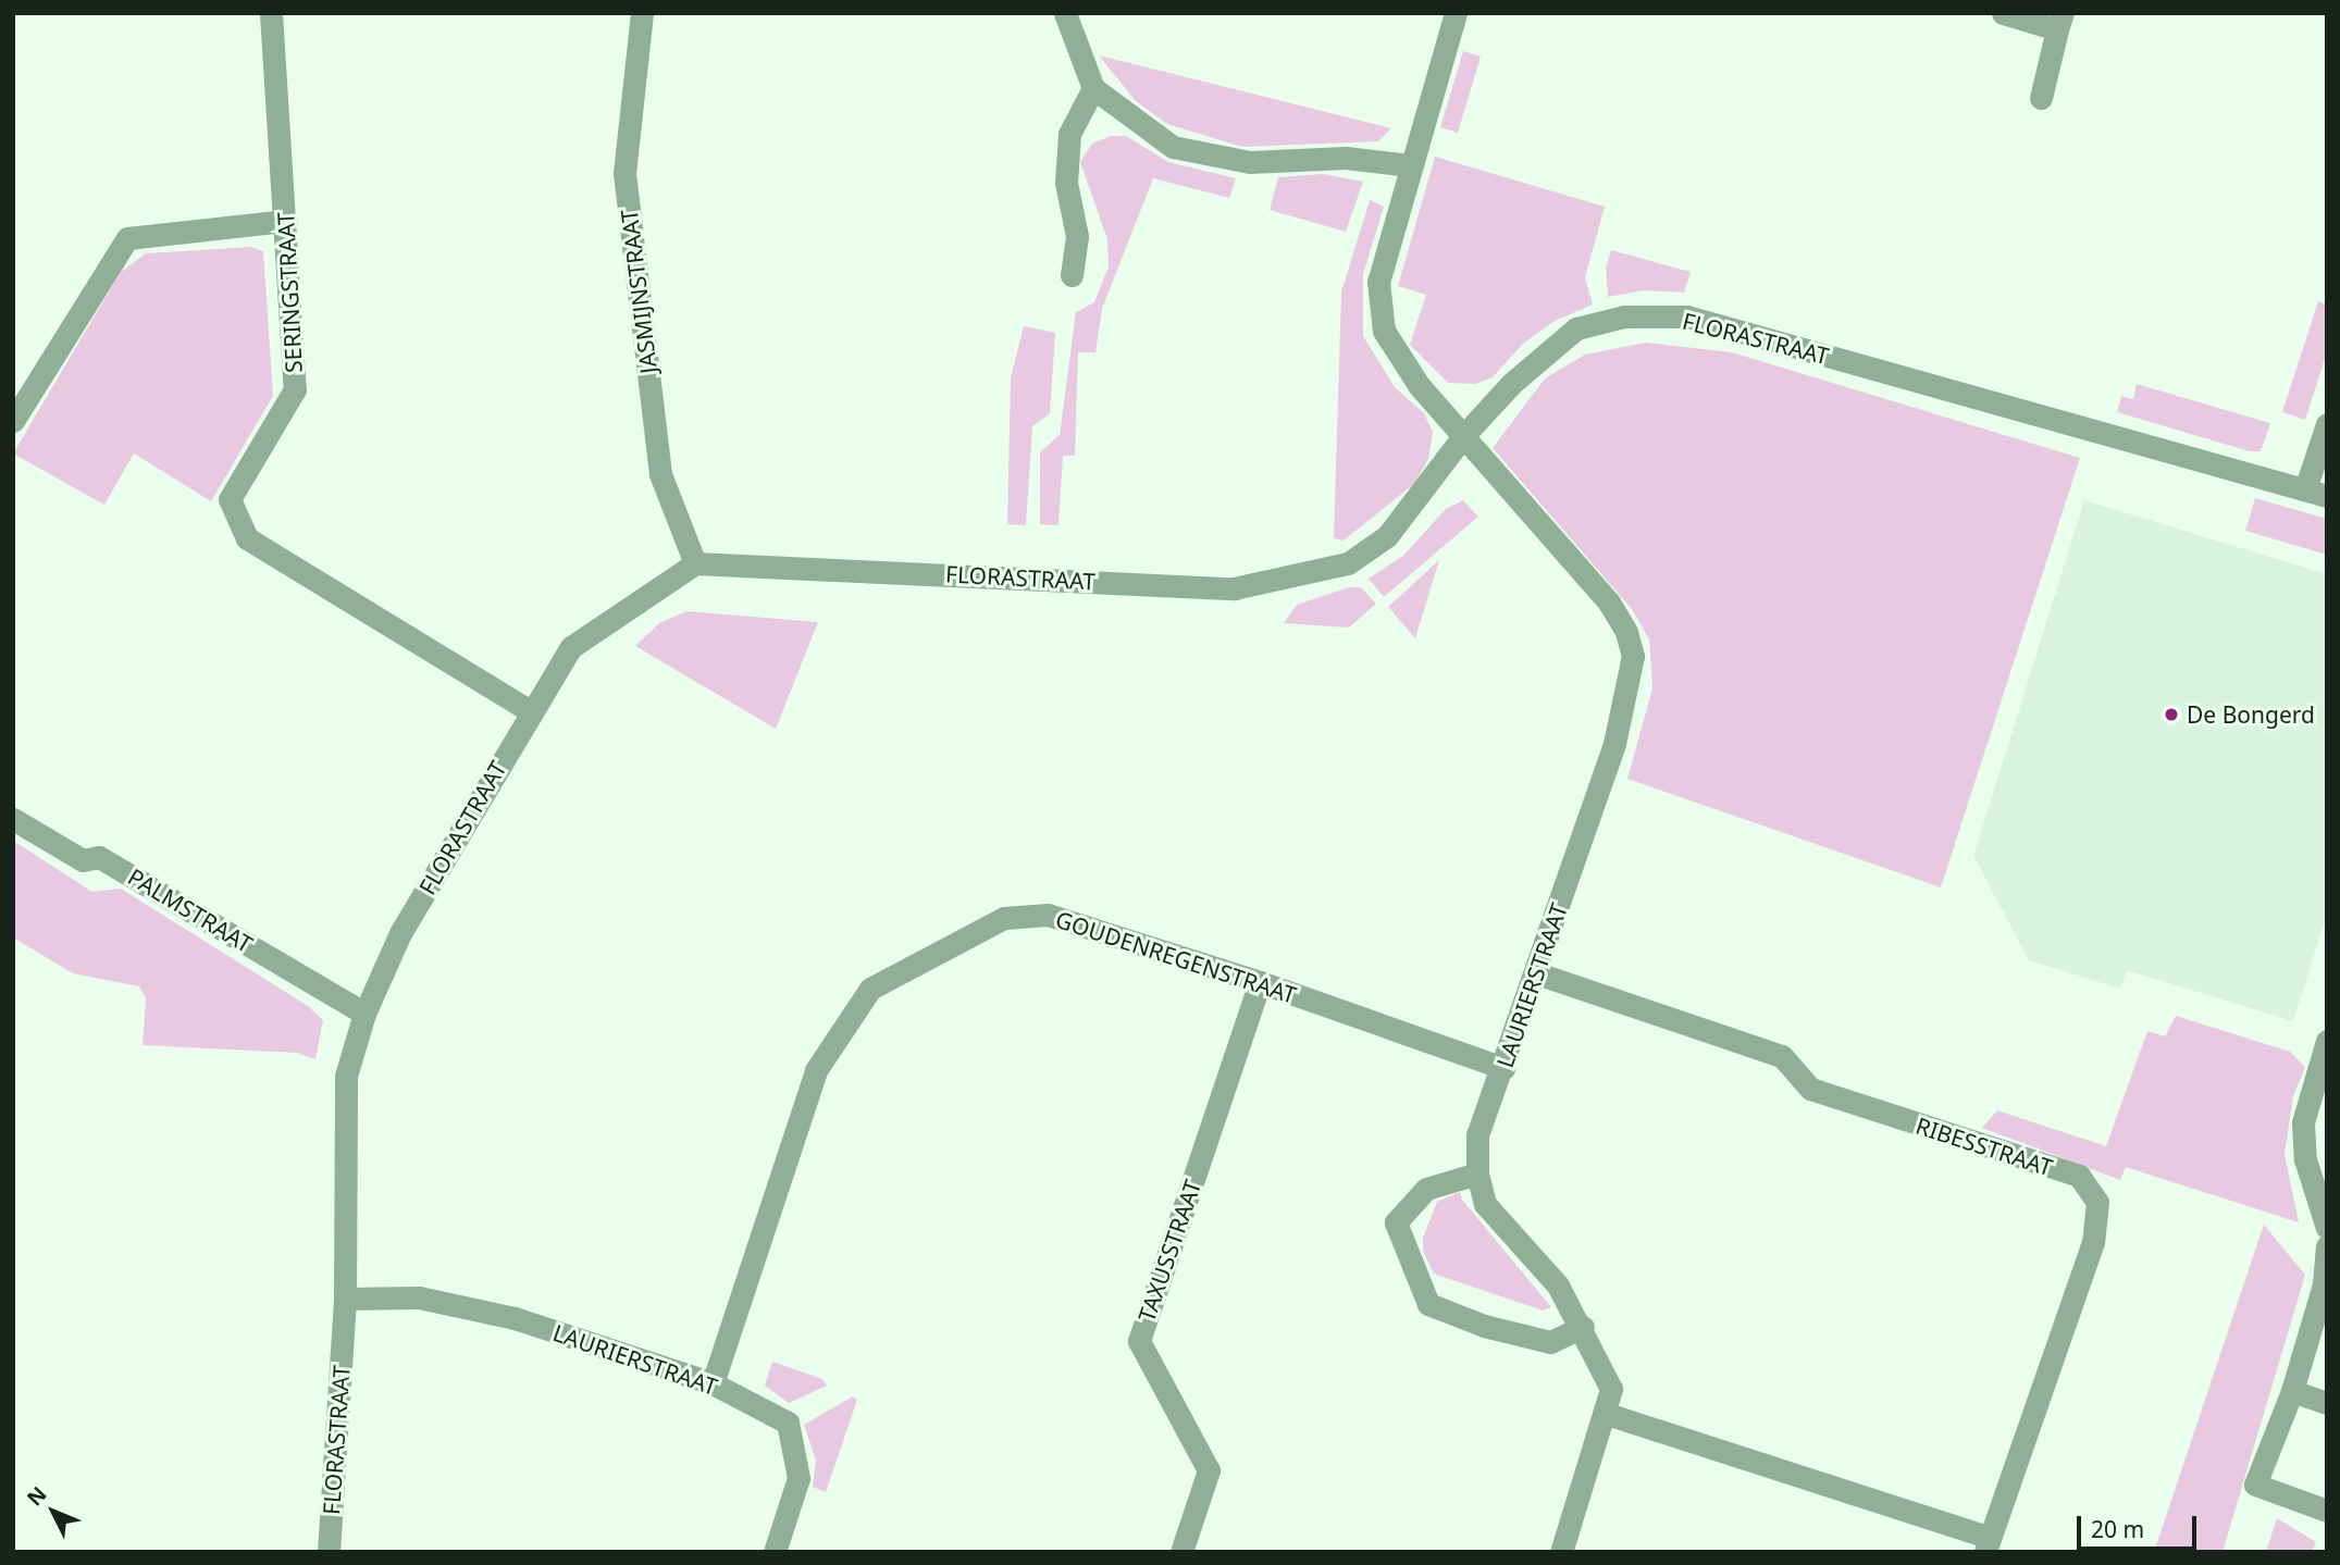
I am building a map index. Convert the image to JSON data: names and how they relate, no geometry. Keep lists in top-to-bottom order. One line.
{"streets":{"street":["JASMIJNSTRAAT","SERINGSTRAAT","FLORASTRAAT","PALMSTRAAT","GOUDENREGENSTRAAT","LAURIERSTRAAT","RIBESSTRAAT","TAXUSSTRAAT"]},"crossings":[["JASMIJNSTRAAT","FLORASTRAAT"],["SERINGSTRAAT","FLORASTRAAT"],["FLORASTRAAT","PALMSTRAAT"],["FLORASTRAAT","LAURIERSTRAAT"],["GOUDENREGENSTRAAT","LAURIERSTRAAT"],["GOUDENREGENSTRAAT","TAXUSSTRAAT"],["LAURIERSTRAAT","RIBESSTRAAT"]],"places":["De Bongerd"],"scale_bar":"20 m","north":"top left"}
